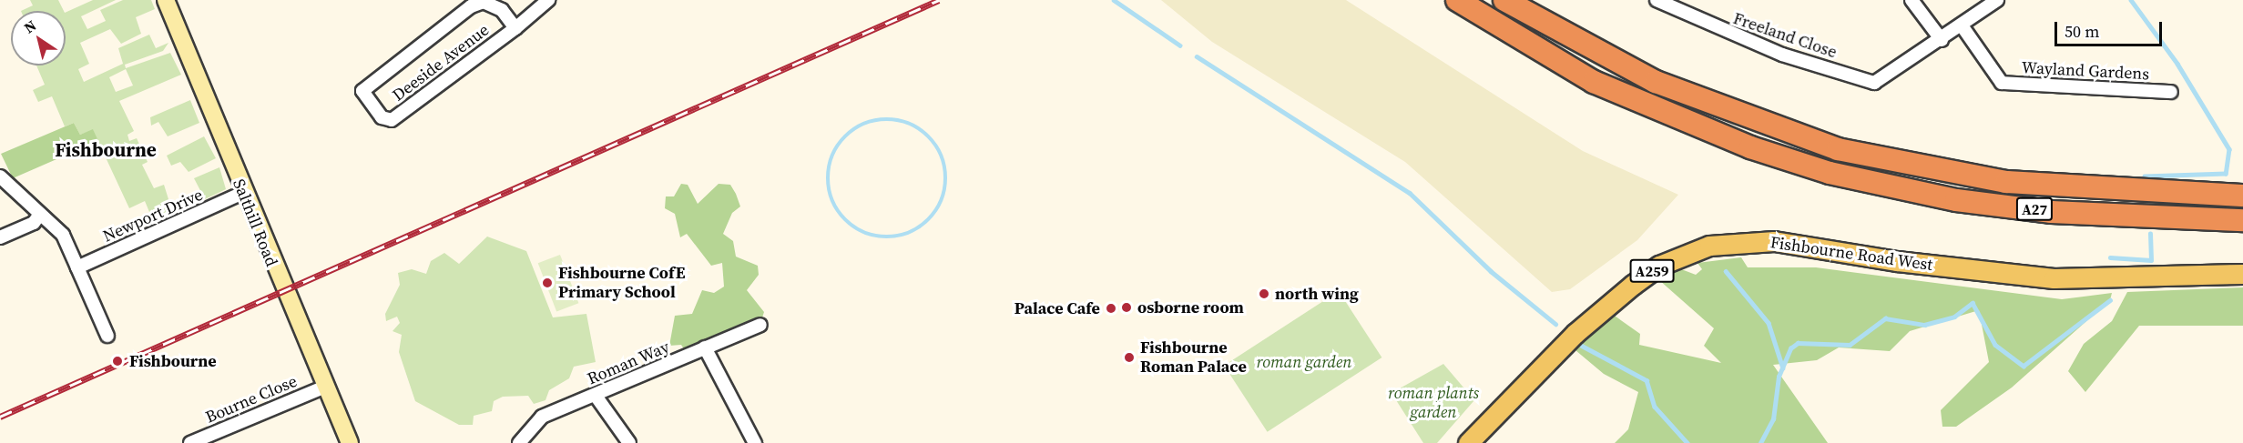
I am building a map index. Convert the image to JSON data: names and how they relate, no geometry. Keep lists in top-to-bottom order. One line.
{"streets":{"highway":["A27"],"main road":["Fishbourne Road West","A259"],"street":["Freeland Close","Deeside Avenue","Wayland Gardens","Newport Drive","Salthill Road","Roman Way","Bourne Close"]},"crossings":[["Newport Drive","Salthill Road"],["Salthill Road","Bourne Close"]],"districts":["Fishbourne"],"parks":["roman garden","roman plants garden"],"places":["Fishbourne CofE Primary School","north wing","osborne room","Palace Cafe","Fishbourne Roman Palace","Fishbourne"],"scale_bar":"50 m","north":"top left"}
